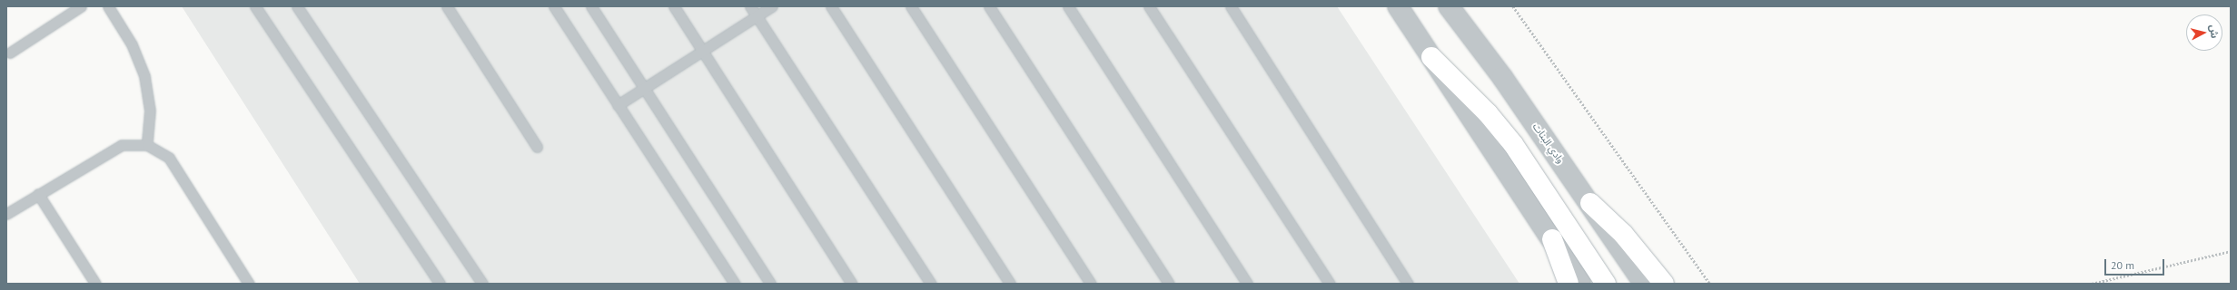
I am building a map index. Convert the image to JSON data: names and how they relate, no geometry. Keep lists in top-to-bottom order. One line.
{"streets":{"street":["وادي البنات"]},"scale_bar":"20 m","north":"right"}
